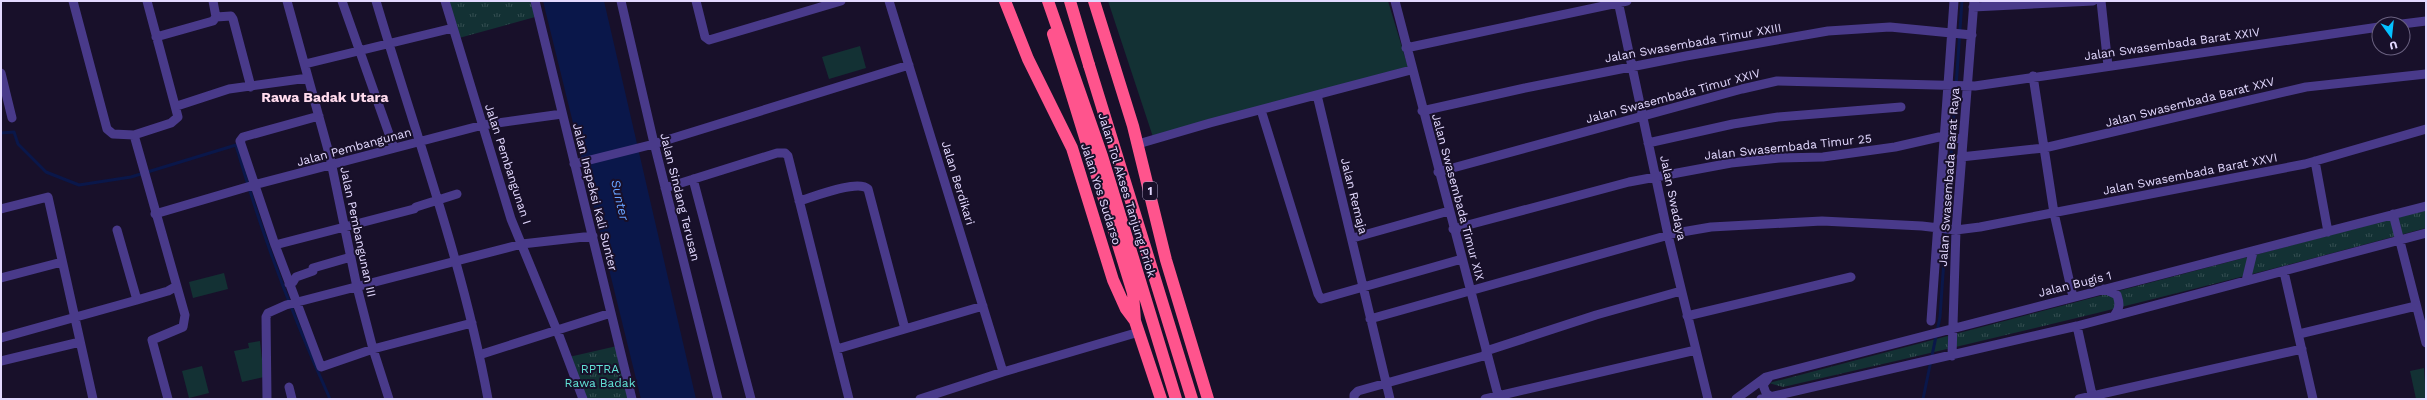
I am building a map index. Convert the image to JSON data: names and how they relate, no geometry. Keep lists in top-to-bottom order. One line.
{"streets":{"highway":["1","Jalan Yos Sudarso","Jalan Tol Akses Tanjung Priok"],"street":["Jalan Swasembada Timur XXIII","Jalan Swasembada Barat XXIV","Jalan Swasembada Timur XXIV","Jalan Swasembada Barat XXV","Jalan Pembangunan","Jalan Swasembada Timur 25","Jalan Pembangunan I","Jalan Swasembada Barat XXVI","Jalan Swasembada Barat Raya","Jalan Berdikari","Jalan Remaja","Jalan Inspeksi Kali Sunter","Jalan Sindang Terusan","Jalan Swasembada Timur XIX","Jalan Swadaya","Jalan Pembangunan III","Jalan Bugis 1"]},"crossings":[["Jalan Swasembada Timur XXIII","Jalan Swasembada Barat Raya"],["Jalan Swasembada Timur XXIII","Jalan Swasembada Timur XIX"],["Jalan Swasembada Timur XXIII","Jalan Swadaya"],["Jalan Swasembada Barat XXIV","Jalan Swasembada Timur XXIV"],["Jalan Swasembada Barat XXIV","Jalan Swasembada Barat Raya"],["Jalan Swasembada Timur XXIV","Jalan Swasembada Barat Raya"],["Jalan Swasembada Timur XXIV","Jalan Swasembada Timur XIX"],["Jalan Swasembada Timur XXIV","Jalan Swadaya"],["Jalan Swasembada Barat XXV","Jalan Swasembada Barat Raya"],["Jalan Pembangunan","Jalan Pembangunan I"],["Jalan Pembangunan","Jalan Inspeksi Kali Sunter"],["Jalan Pembangunan","Jalan Pembangunan III"],["Jalan Swasembada Timur 25","Jalan Swasembada Barat Raya"],["Jalan Swasembada Timur 25","Jalan Swasembada Timur XIX"],["Jalan Swasembada Timur 25","Jalan Swadaya"],["Jalan Swasembada Barat XXVI","Jalan Swasembada Barat Raya"],["Jalan Swasembada Barat XXVI","Jalan Remaja"],["Jalan Swasembada Barat XXVI","Jalan Swasembada Timur XIX"],["Jalan Swasembada Barat XXVI","Jalan Swadaya"],["Jalan Swasembada Barat Raya","Jalan Bugis 1"]],"districts":["Rawa Badak Utara"],"water":["Sunter"],"parks":["RPTRA Rawa Badak"],"north":"bottom"}
